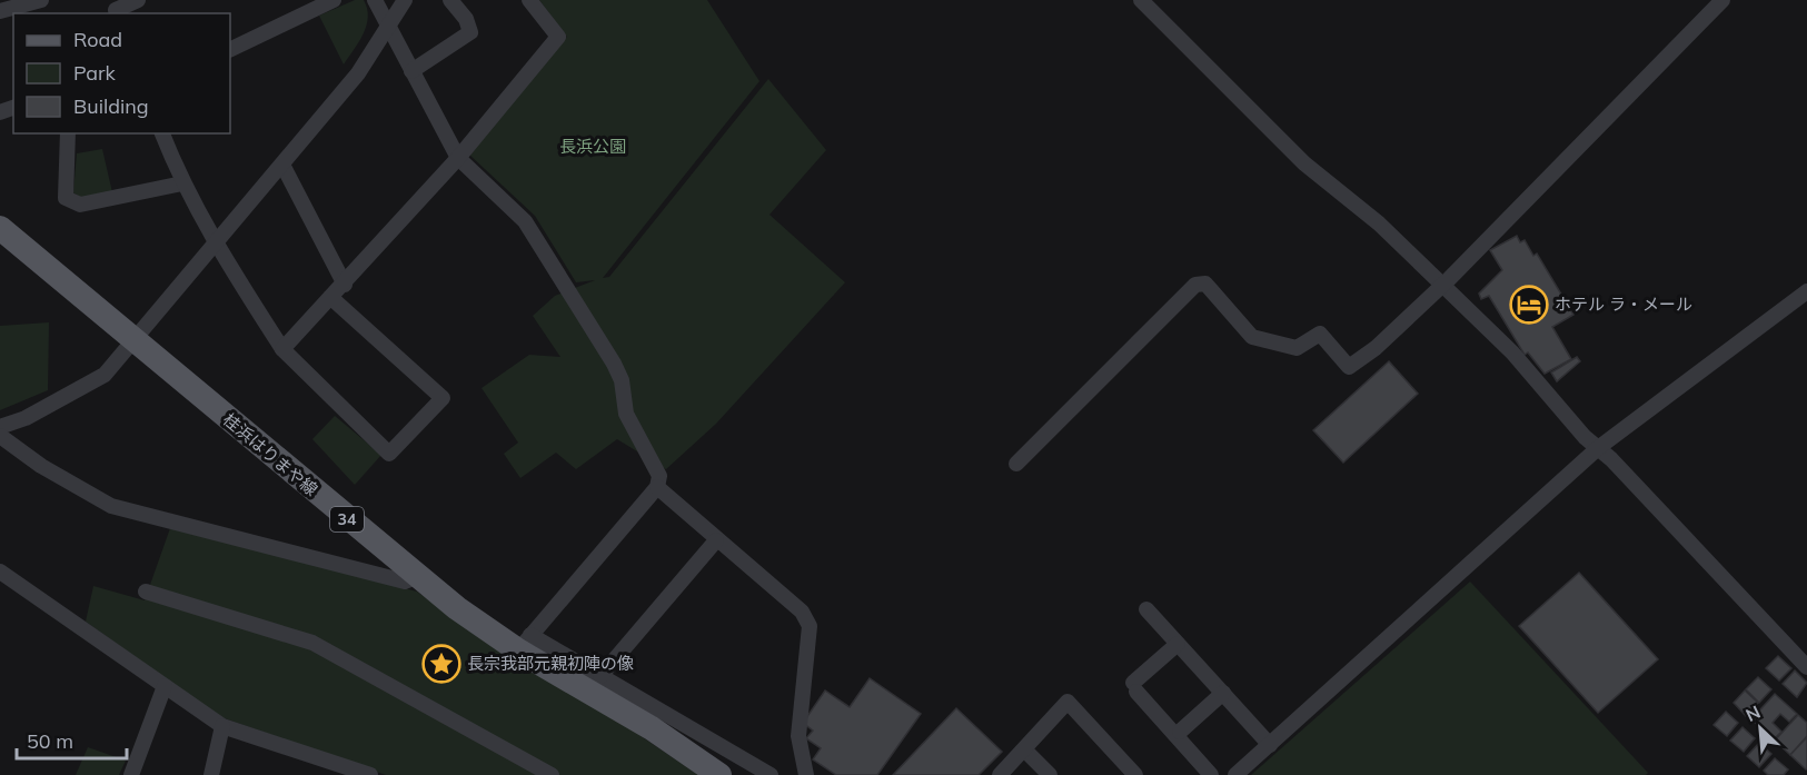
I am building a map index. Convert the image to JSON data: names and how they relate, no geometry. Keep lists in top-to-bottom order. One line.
{"streets":{"main road":["桂浜はりまや線","34"]},"parks":["長浜公園"],"places":{"hotel":["ホテル ラ・メール"],"place":["長宗我部元親初陣の像"]},"legend":["Road","Park","Building"],"scale_bar":"50 m","north":"top left"}
